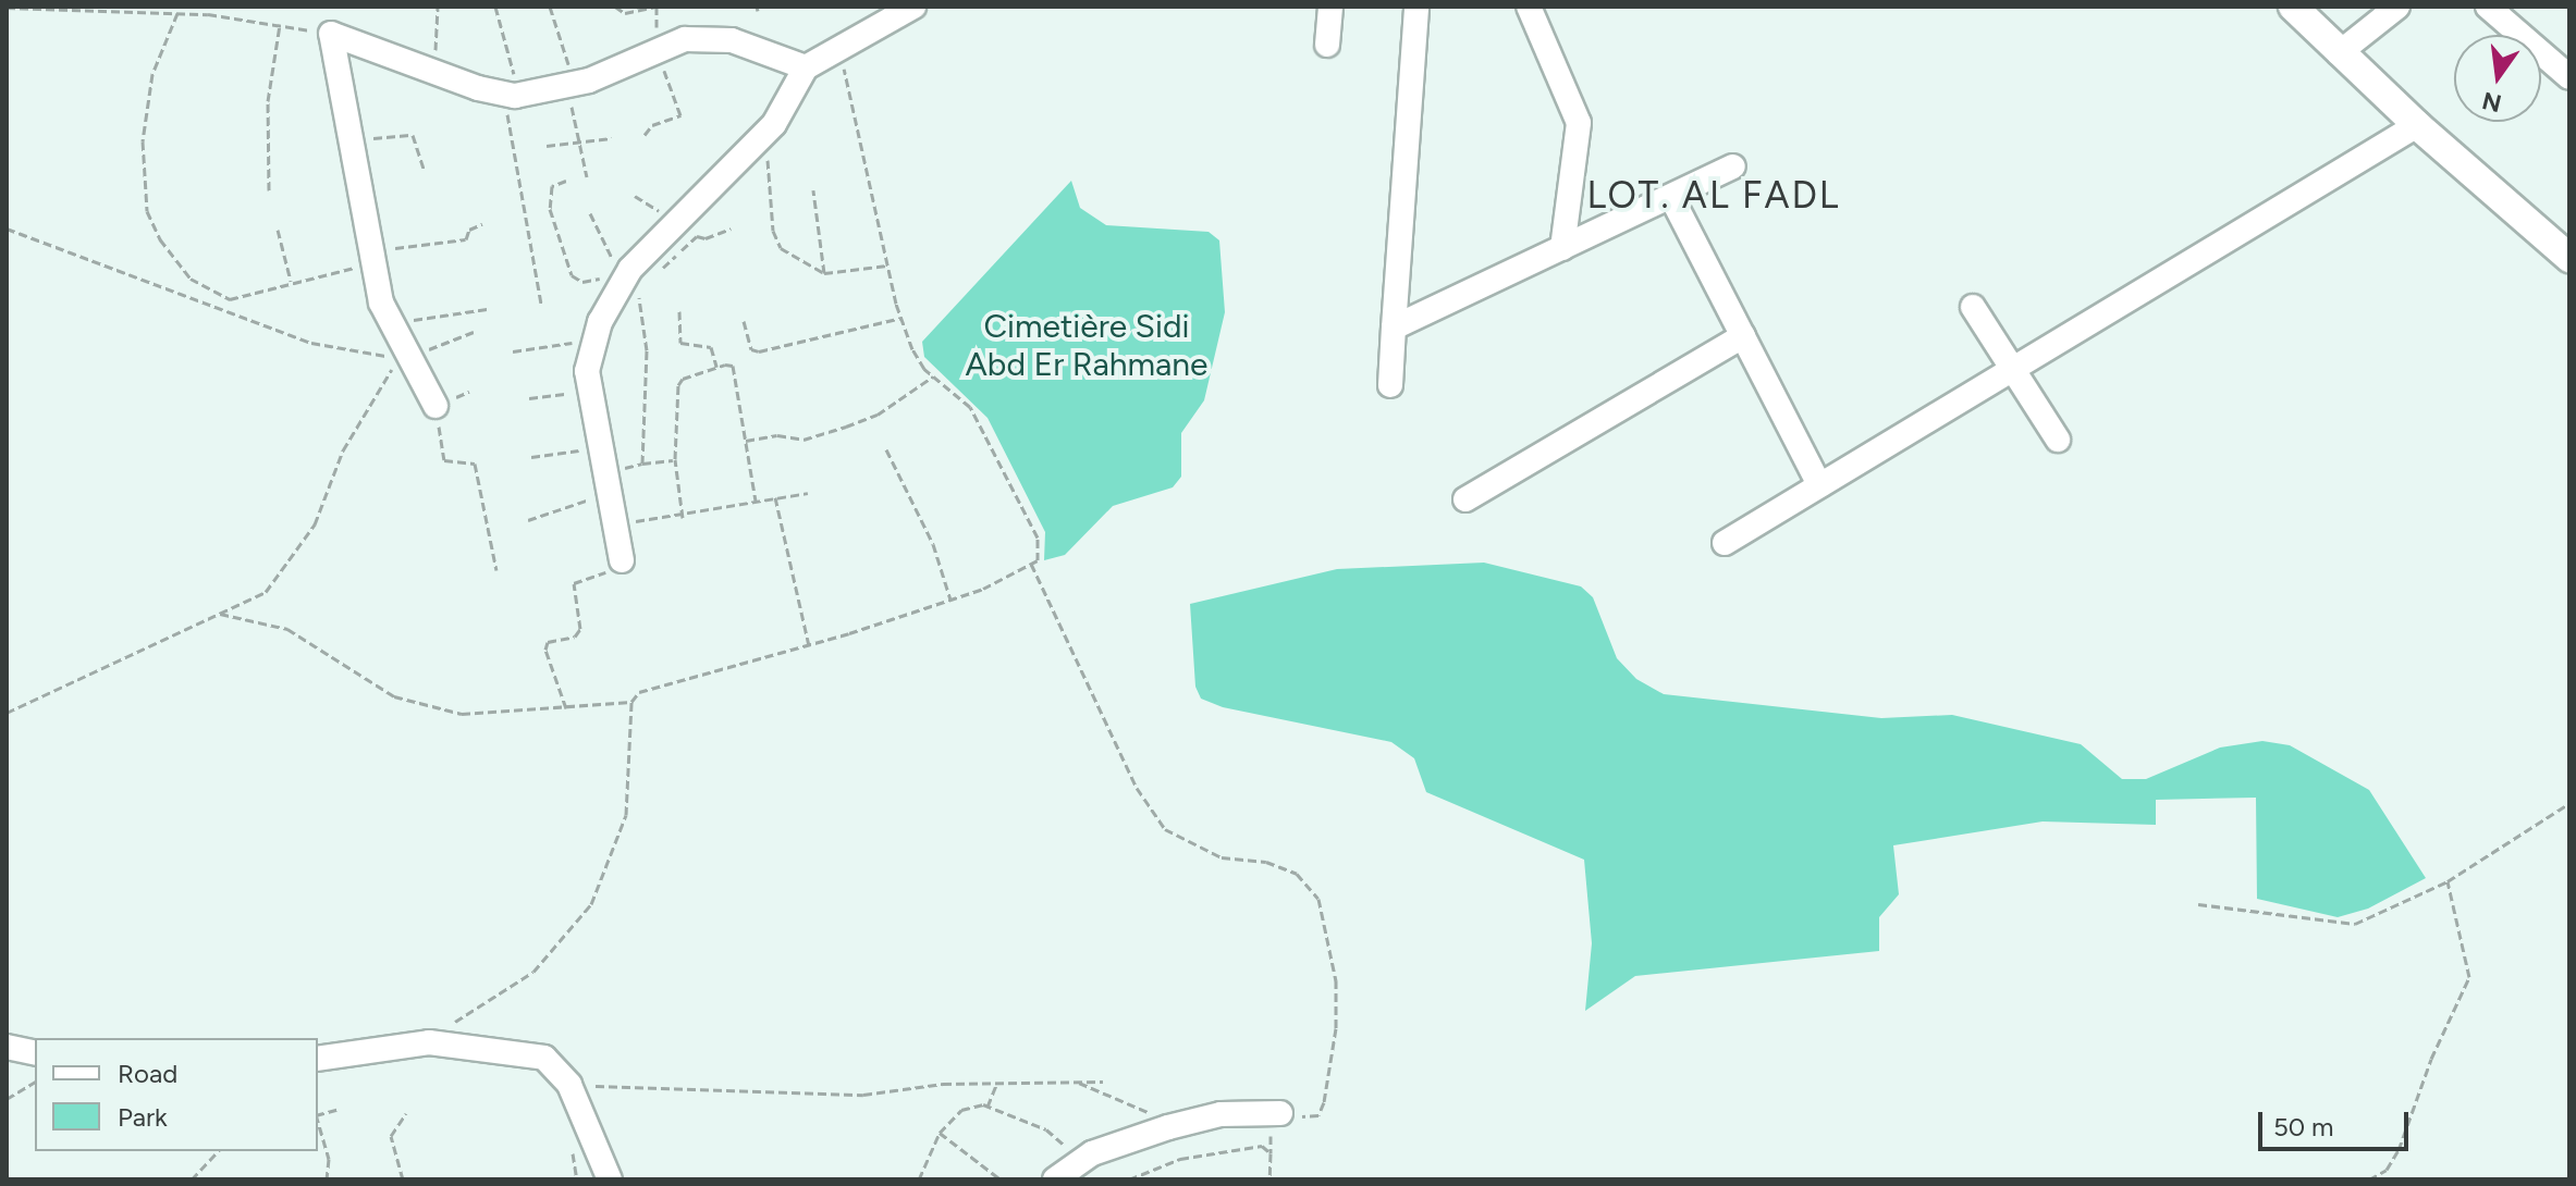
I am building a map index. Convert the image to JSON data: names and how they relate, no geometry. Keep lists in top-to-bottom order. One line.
{"districts":["LOT. AL FADL"],"parks":["Cimetière Sidi Abd Er Rahmane"],"legend":["Road","Park"],"scale_bar":"50 m","north":"bottom"}
